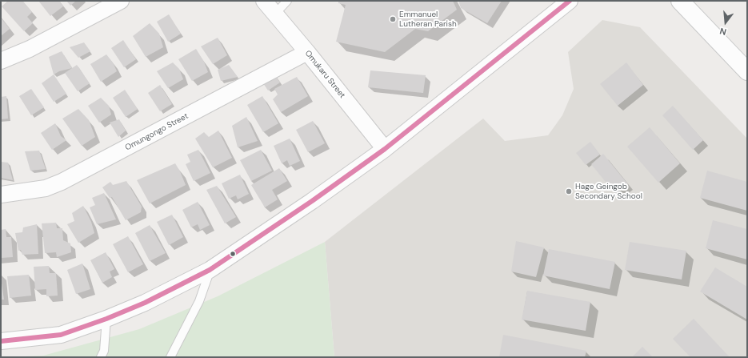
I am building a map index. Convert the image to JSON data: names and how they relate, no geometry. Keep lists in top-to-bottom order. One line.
{"streets":{"street":["Omukaru Street","Omungongo Street"]},"crossings":[["Omukaru Street","Omungongo Street"]],"places":["Emmanuel Lutheran Parish","Hage Geingob Secondary School"],"north":"bottom"}
